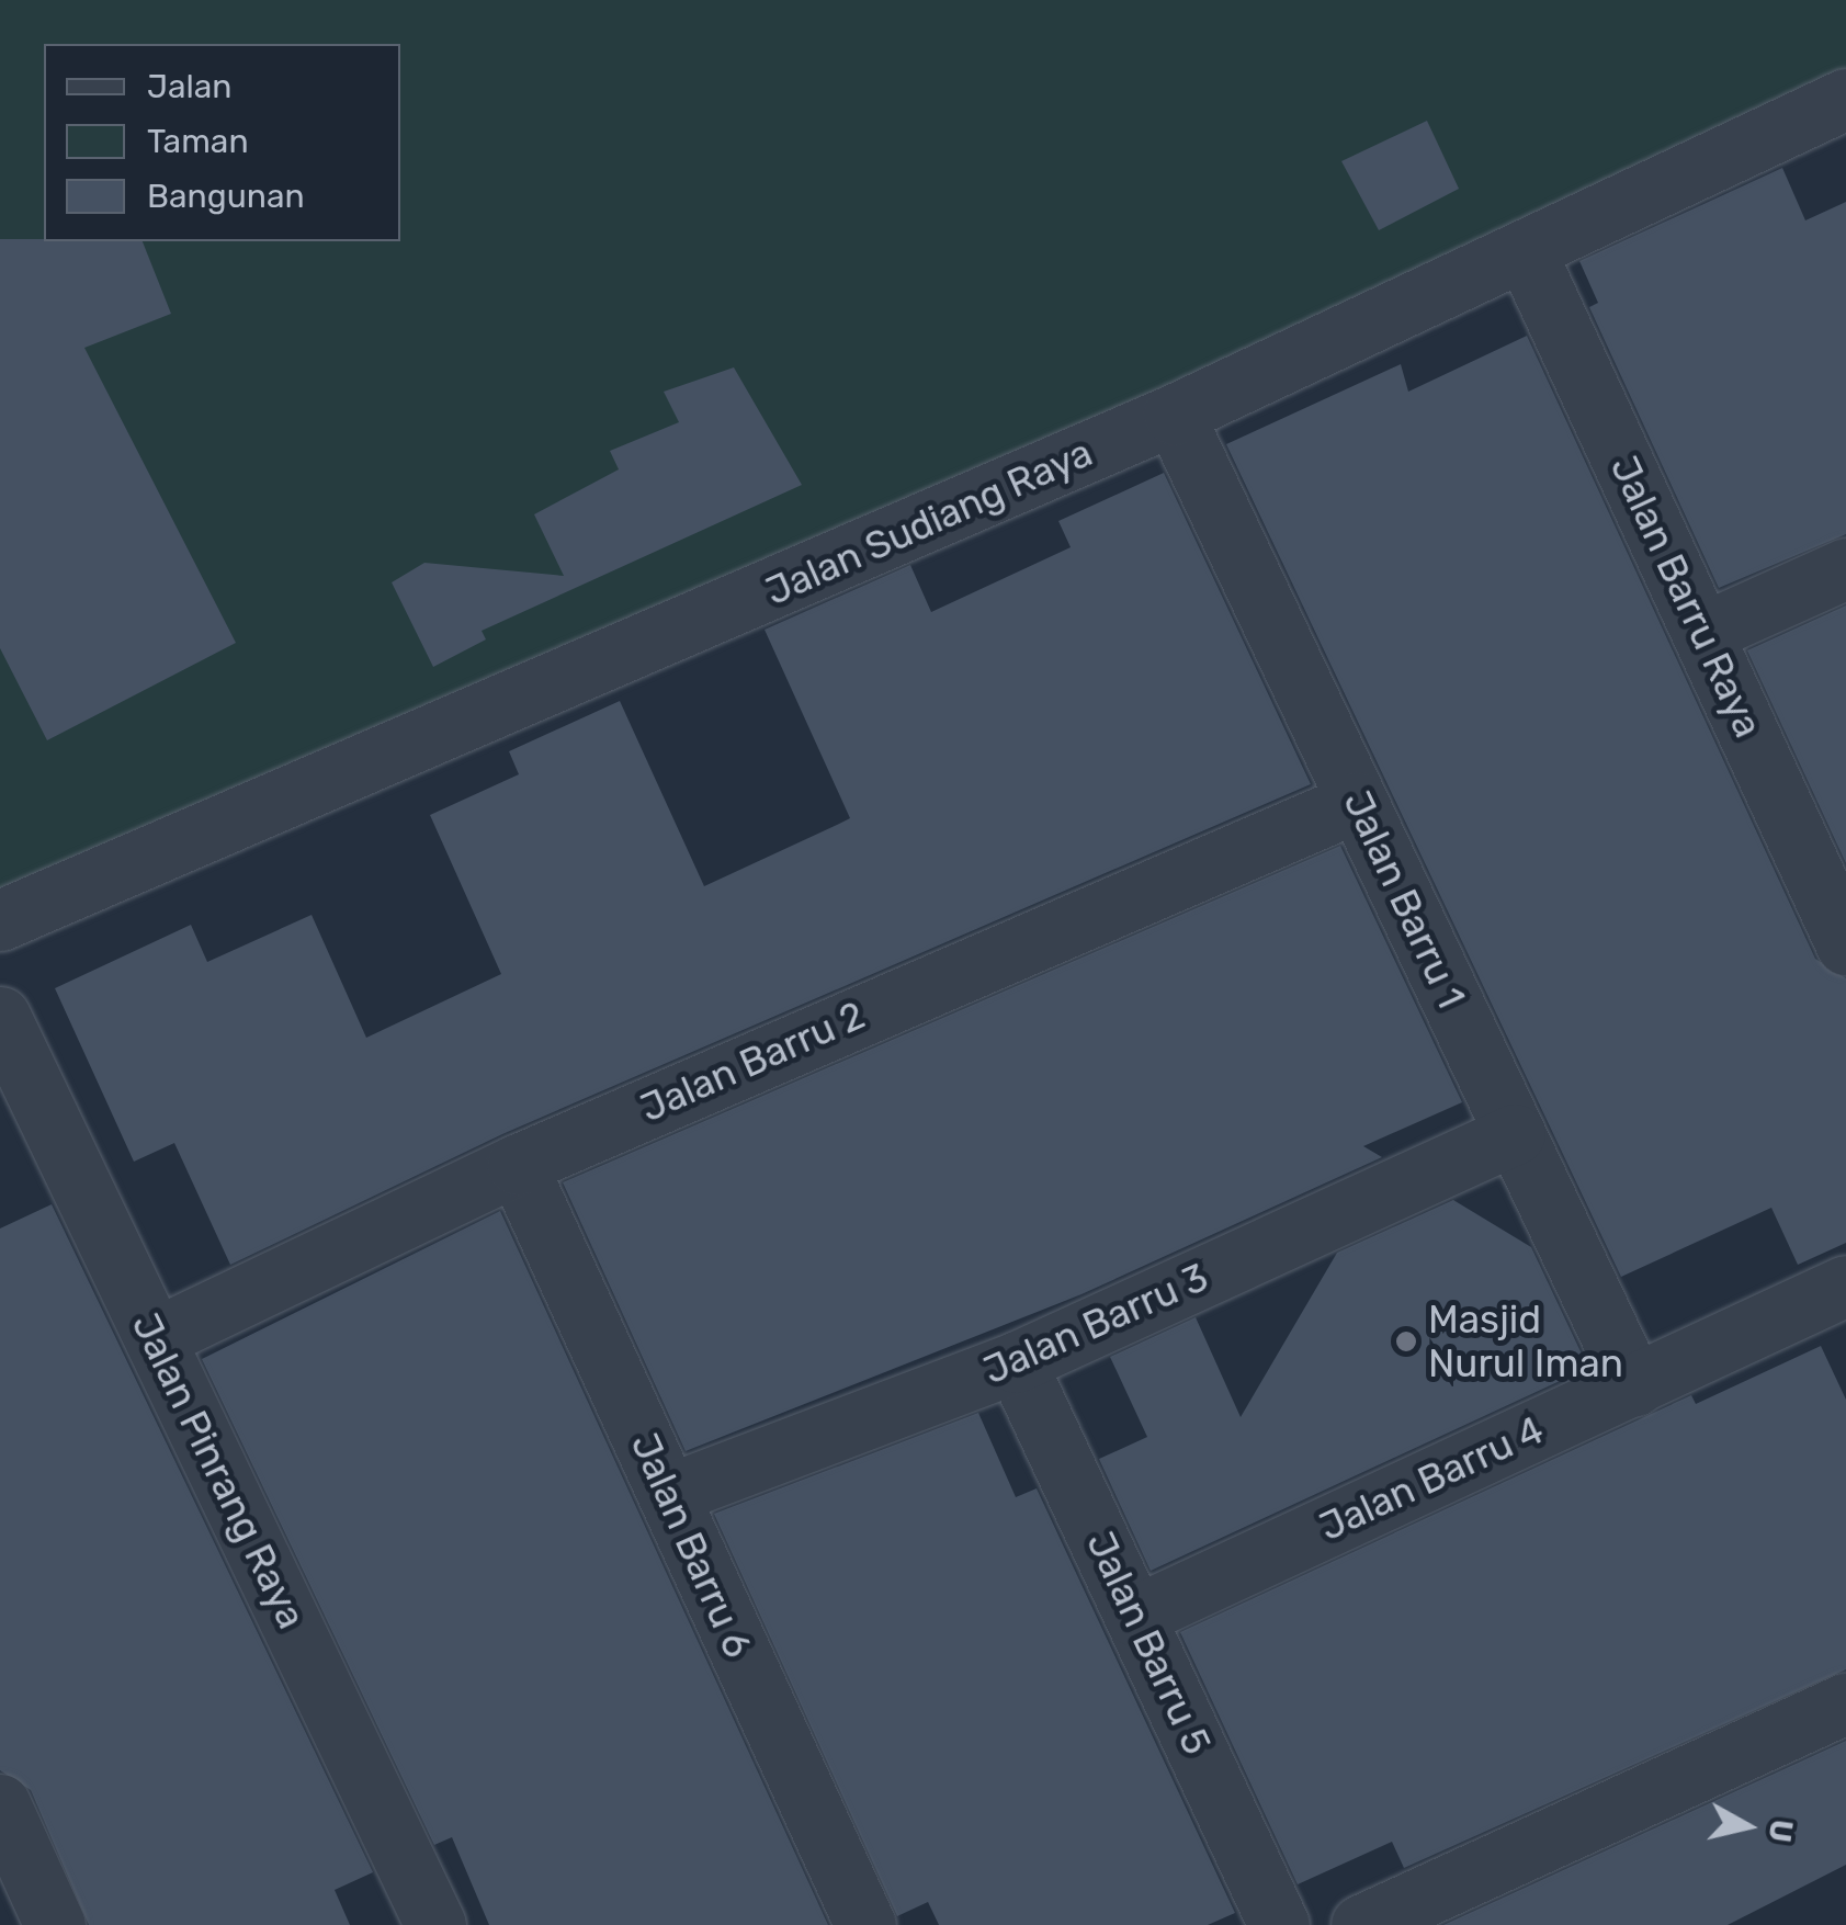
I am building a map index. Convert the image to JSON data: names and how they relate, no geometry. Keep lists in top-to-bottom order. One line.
{"streets":{"street":["Jalan Sudiang Raya","Jalan Barru Raya","Jalan Barru 1","Jalan Barru 2","Jalan Barru 3","Jalan Pinrang Raya","Jalan Barru 4","Jalan Barru 6","Jalan Barru 5"]},"crossings":[["Jalan Sudiang Raya","Jalan Barru Raya"],["Jalan Sudiang Raya","Jalan Barru 1"],["Jalan Barru 1","Jalan Barru 2"],["Jalan Barru 1","Jalan Barru 3"],["Jalan Barru 1","Jalan Barru 4"],["Jalan Barru 2","Jalan Pinrang Raya"],["Jalan Barru 2","Jalan Barru 6"],["Jalan Barru 3","Jalan Barru 6"],["Jalan Barru 3","Jalan Barru 5"],["Jalan Barru 4","Jalan Barru 5"]],"places":["Masjid Nurul Iman"],"legend":["Jalan","Taman","Bangunan"],"north":"right"}
